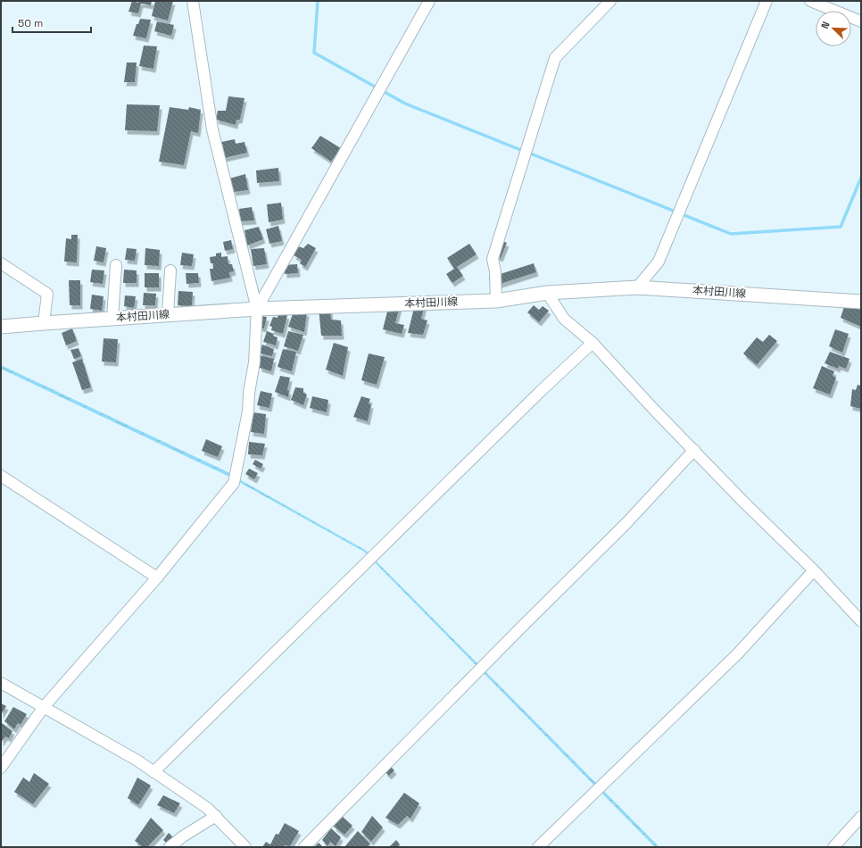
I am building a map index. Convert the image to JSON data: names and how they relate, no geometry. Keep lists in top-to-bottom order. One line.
{"streets":{"main road":["本村田川線"]},"scale_bar":"50 m","north":"top left"}
